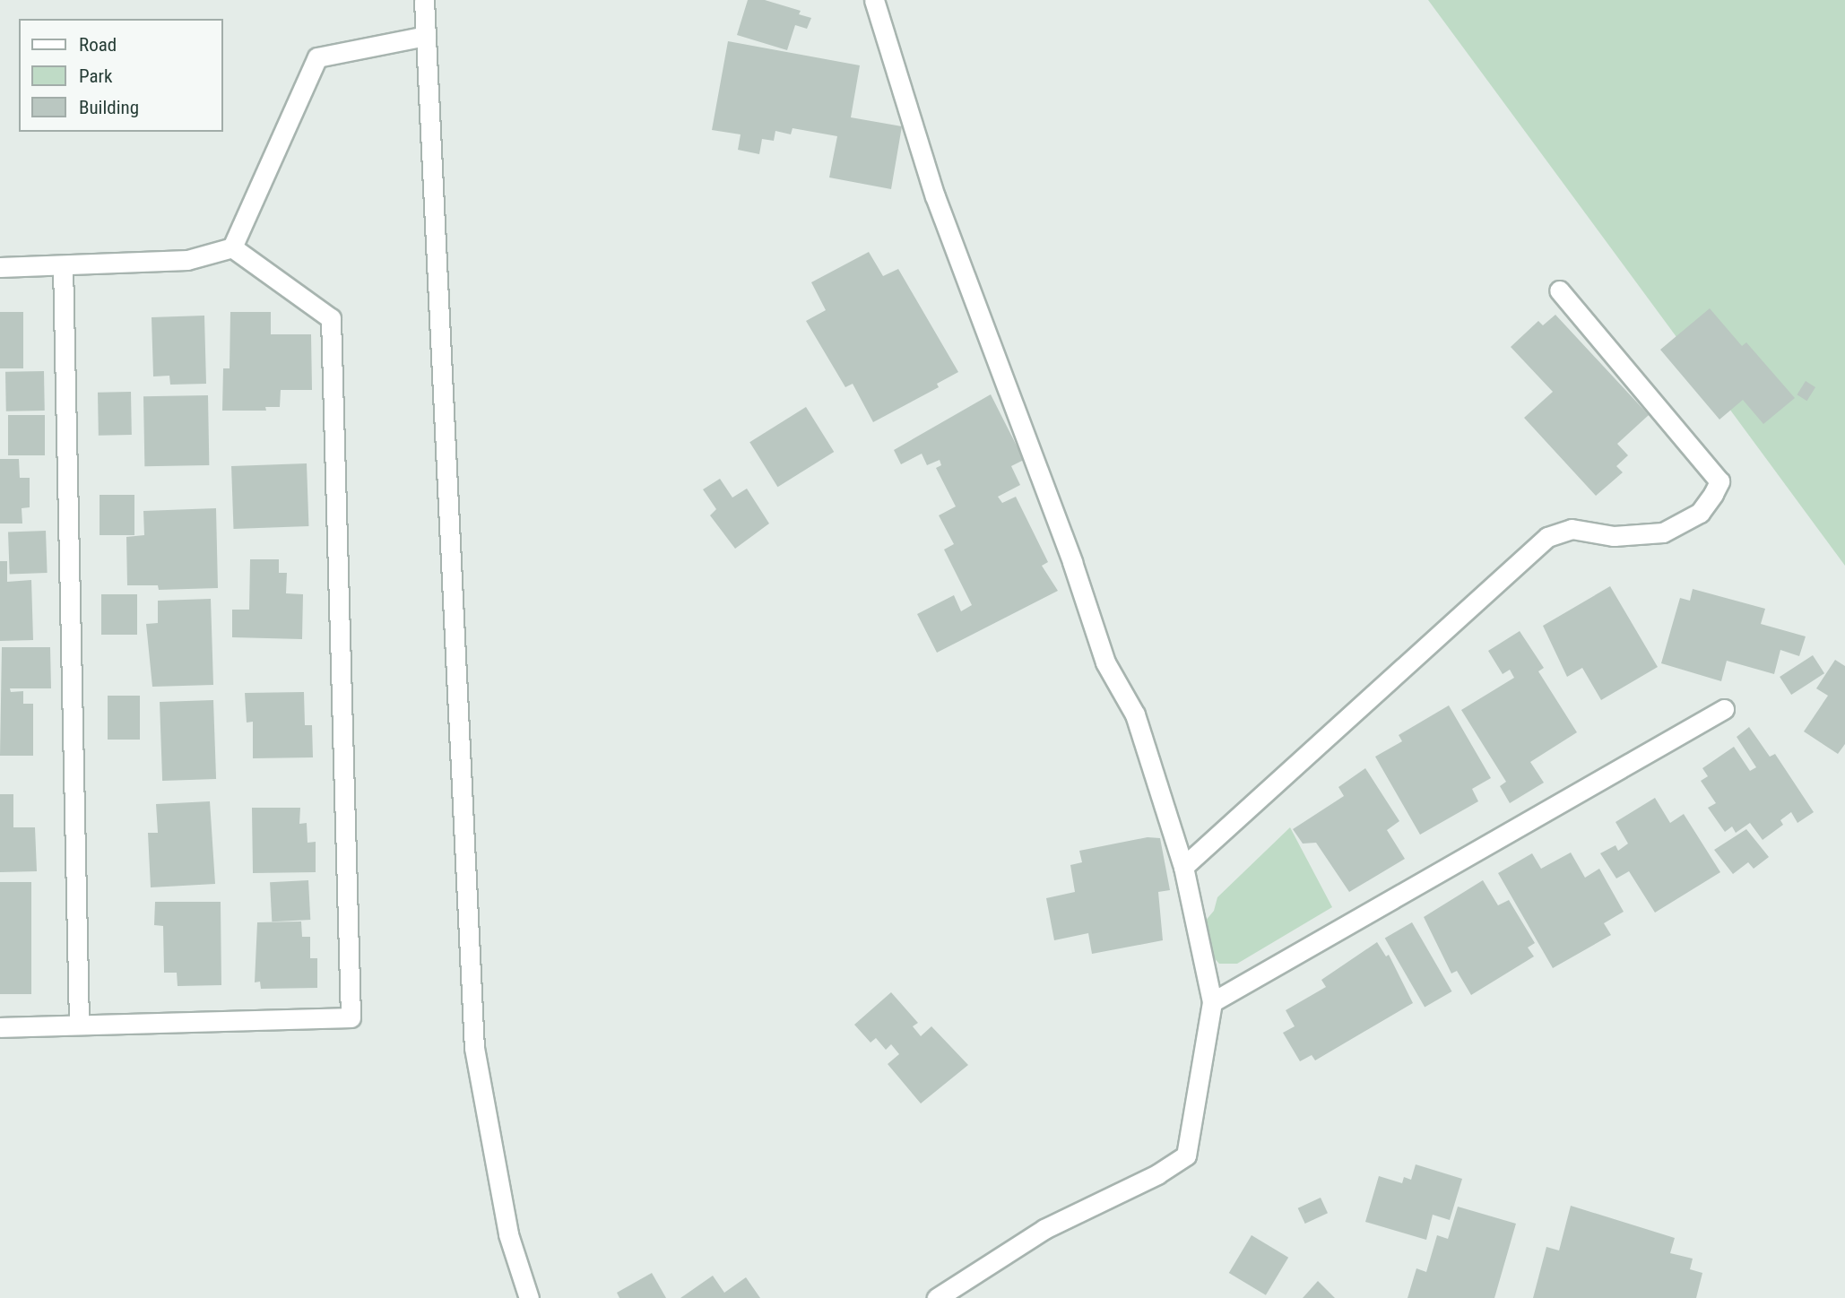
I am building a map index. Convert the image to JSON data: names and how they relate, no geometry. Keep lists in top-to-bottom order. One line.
{"legend":["Road","Park","Building"]}
